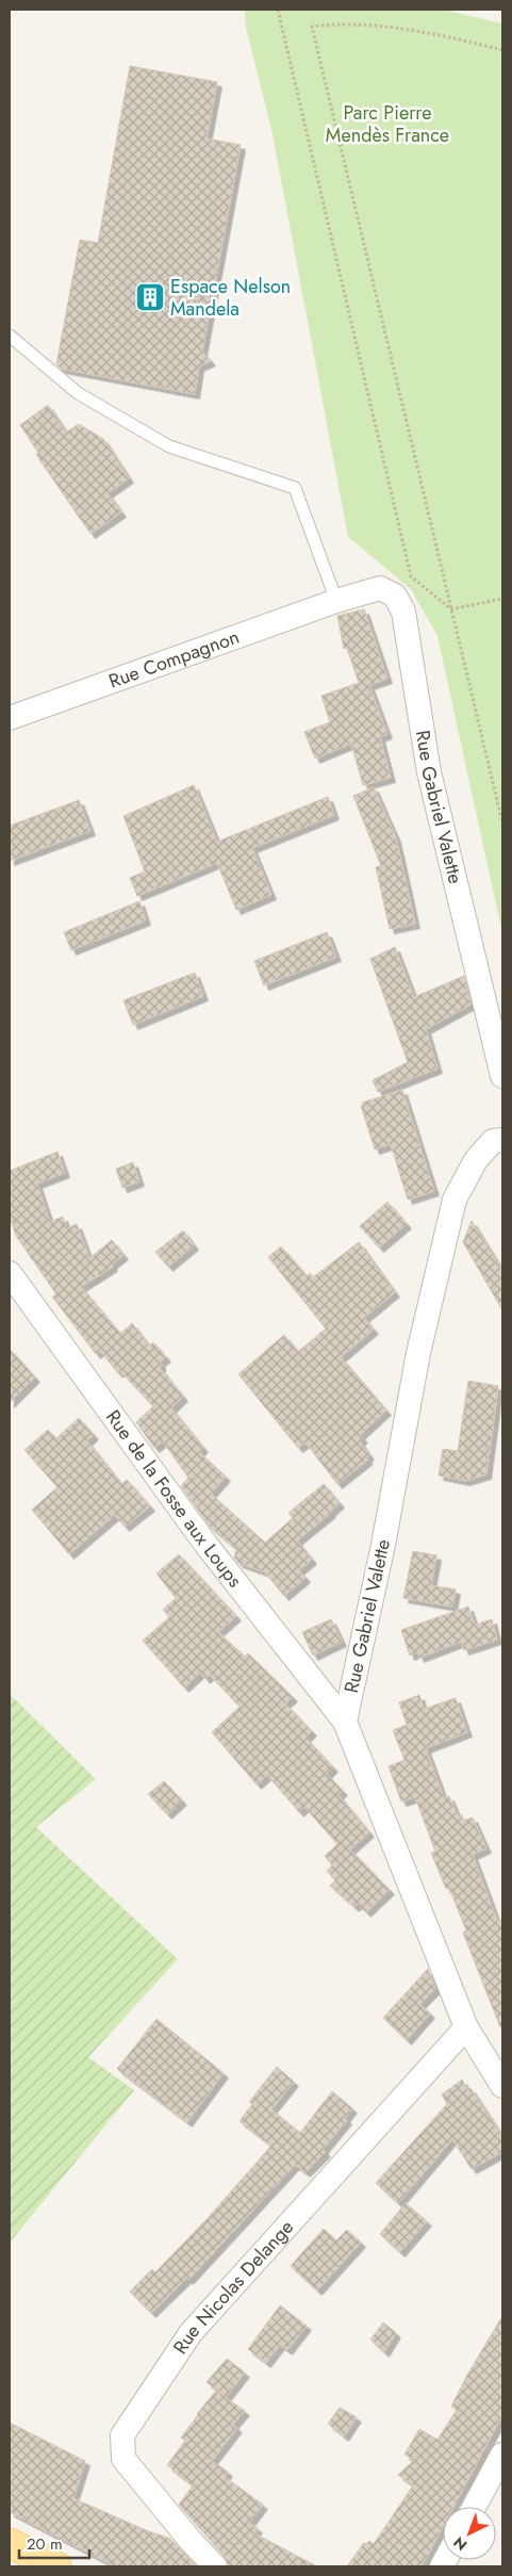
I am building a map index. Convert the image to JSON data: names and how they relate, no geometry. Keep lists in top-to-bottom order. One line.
{"streets":{"street":["Rue Compagnon","Rue Gabriel Valette","Rue de la Fosse aux Loups","Rue Nicolas Delange"]},"crossings":[["Rue Compagnon","Rue Gabriel Valette"],["Rue Gabriel Valette","Rue de la Fosse aux Loups"]],"parks":["Parc Pierre Mendès France"],"places":{"building":["Espace Nelson Mandela"]},"scale_bar":"20 m","north":"bottom left"}
